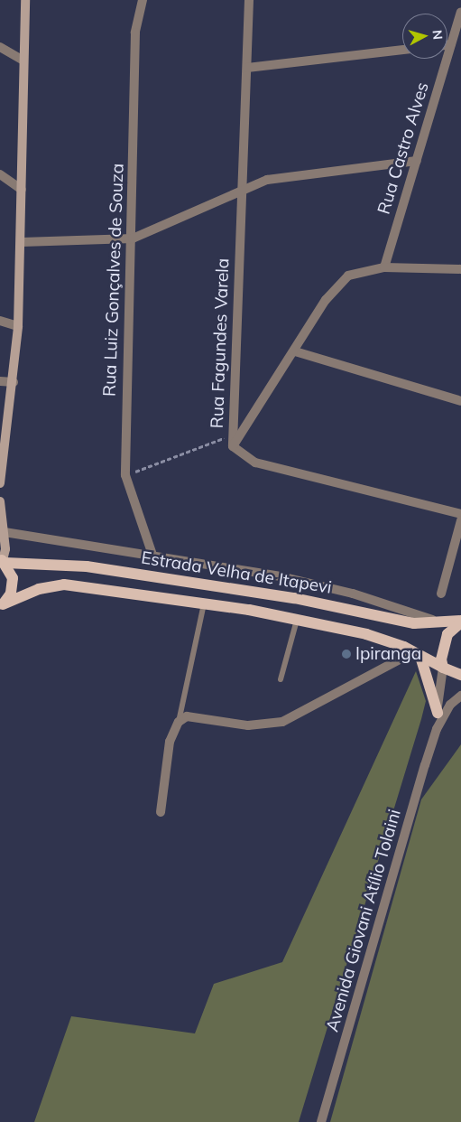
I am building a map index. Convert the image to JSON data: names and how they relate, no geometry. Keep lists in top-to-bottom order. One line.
{"streets":{"main road":["Estrada Velha de Itapevi"],"street":["Rua Castro Alves","Rua Luiz Gonçalves de Souza","Rua Fagundes Varela","Avenida Giovani Atílio Tolaini"]},"places":["Ipiranga"],"north":"right"}
